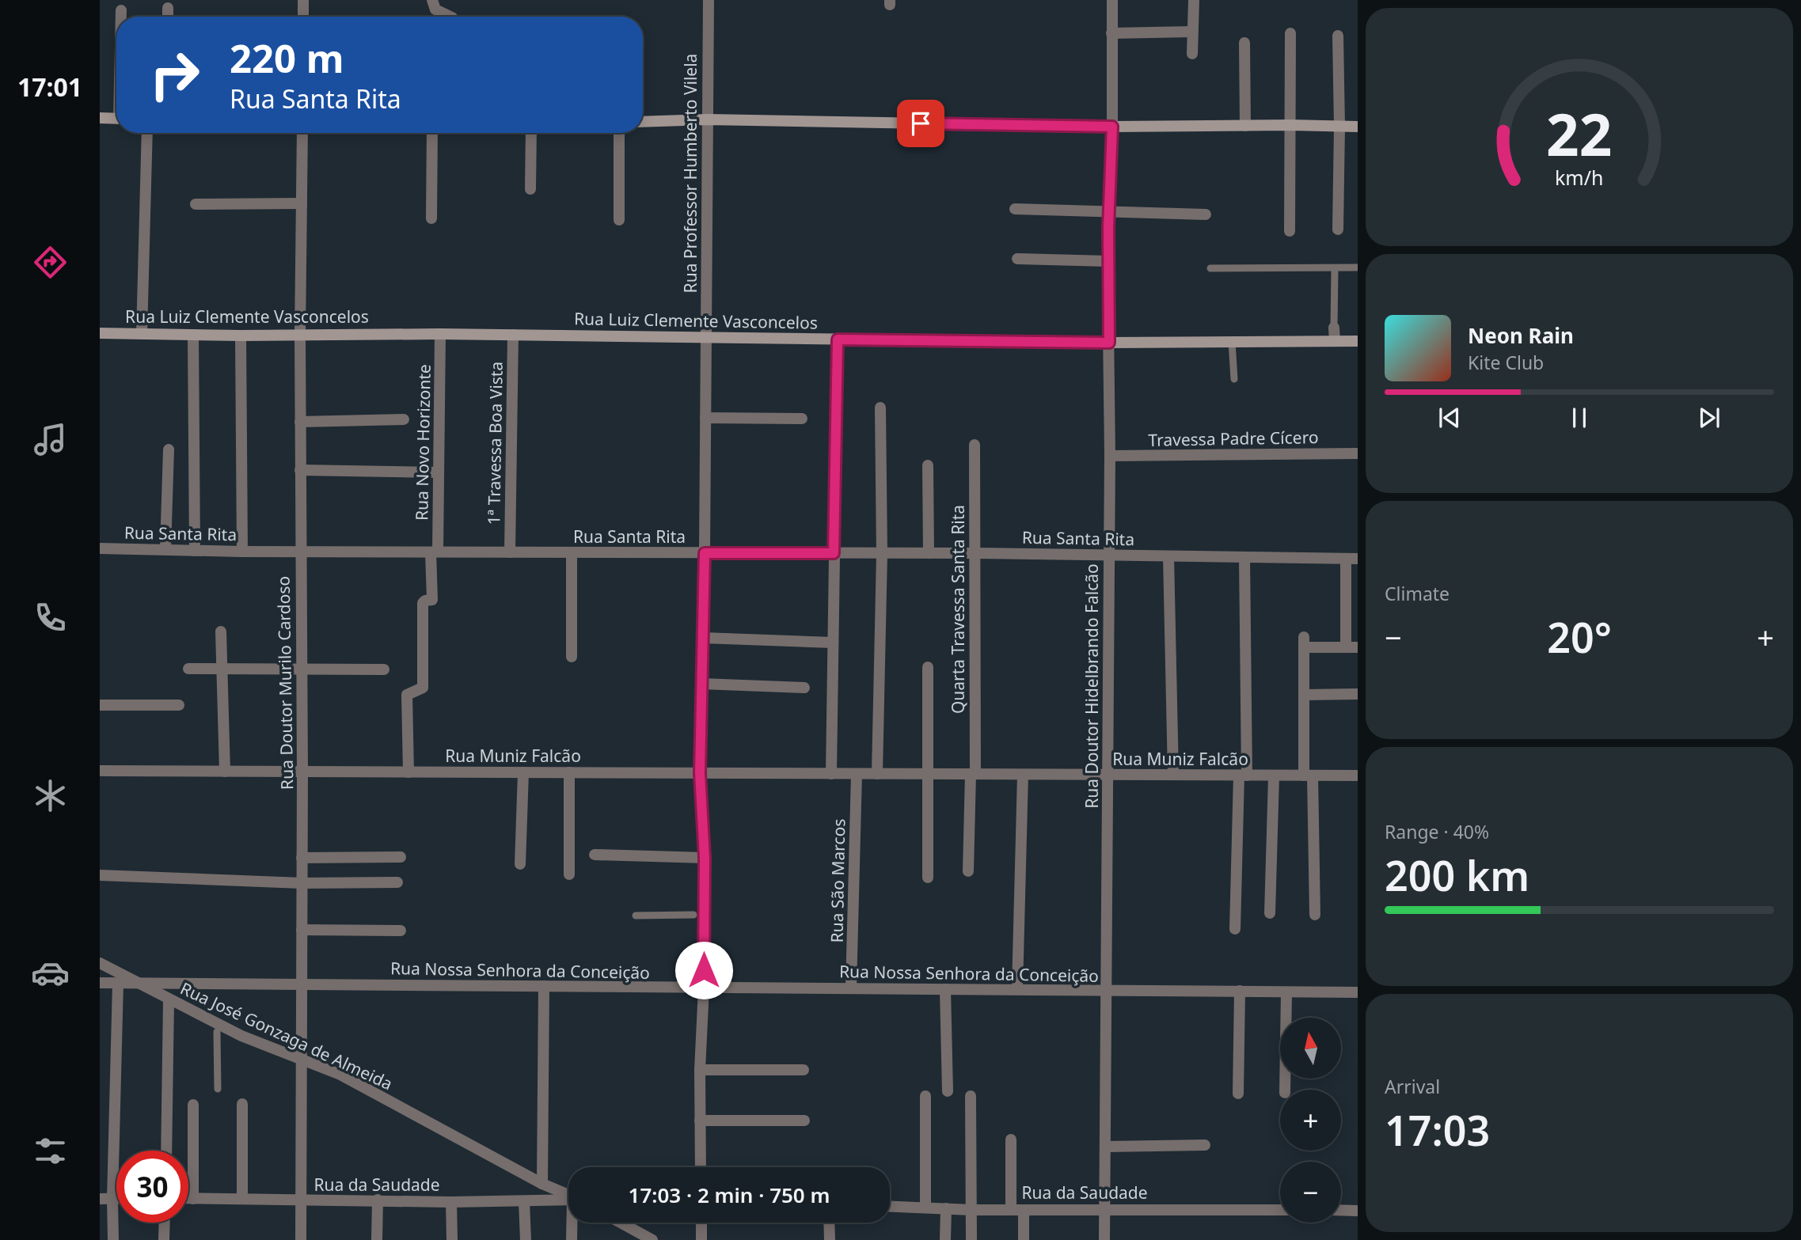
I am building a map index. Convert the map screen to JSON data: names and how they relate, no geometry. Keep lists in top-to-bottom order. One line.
{"streets":{"street":["Rua Professor Humberto Vilela","Rua Luiz Clemente Vasconcelos","Travessa Padre Cícero","Rua Novo Horizonte","1ª Travessa Boa Vista","Rua Santa Rita","Quarta Travessa Santa Rita","Rua Doutor Murilo Cardoso","Rua Doutor Hidelbrando Falcão","Rua Muniz Falcão","Rua São Marcos","Rua Nossa Senhora da Conceição","Rua José Gonzaga de Almeida","Rua da Saudade"]},"crossings":[["Rua Professor Humberto Vilela","Rua Luiz Clemente Vasconcelos"],["Rua Professor Humberto Vilela","Rua Santa Rita"],["Rua Professor Humberto Vilela","Rua Muniz Falcão"],["Rua Professor Humberto Vilela","Rua Nossa Senhora da Conceição"],["Rua Luiz Clemente Vasconcelos","Rua Novo Horizonte"],["Rua Luiz Clemente Vasconcelos","1ª Travessa Boa Vista"],["Rua Luiz Clemente Vasconcelos","Rua Doutor Murilo Cardoso"],["Rua Luiz Clemente Vasconcelos","Rua Doutor Hidelbrando Falcão"],["Travessa Padre Cícero","Rua Doutor Hidelbrando Falcão"],["Rua Novo Horizonte","Rua Santa Rita"],["Rua Novo Horizonte","Rua Muniz Falcão"],["1ª Travessa Boa Vista","Rua Santa Rita"],["Rua Santa Rita","Quarta Travessa Santa Rita"],["Rua Santa Rita","Rua Doutor Murilo Cardoso"],["Rua Santa Rita","Rua Doutor Hidelbrando Falcão"],["Quarta Travessa Santa Rita","Rua Muniz Falcão"],["Rua Doutor Murilo Cardoso","Rua Muniz Falcão"],["Rua Doutor Murilo Cardoso","Rua Nossa Senhora da Conceição"],["Rua Doutor Murilo Cardoso","Rua José Gonzaga de Almeida"],["Rua Doutor Murilo Cardoso","Rua da Saudade"],["Rua Doutor Hidelbrando Falcão","Rua Muniz Falcão"],["Rua Doutor Hidelbrando Falcão","Rua Nossa Senhora da Conceição"],["Rua Doutor Hidelbrando Falcão","Rua da Saudade"],["Rua Muniz Falcão","Rua São Marcos"],["Rua São Marcos","Rua Nossa Senhora da Conceição"],["Rua Nossa Senhora da Conceição","Rua José Gonzaga de Almeida"]],"north":"top","page":{"tabs":"17:01","turn":["220 m","Rua Santa Rita"],"song":["Neon Rain","Kite Club"],"tile":["Climate",["Range · 40%","200 km"],["Arrival","17:03"]],"heat":["−","20°","+"],"map_buttons":["+","−"],"limit":"30","trip":"17:03 · 2 min · 750 m","gauge":["22","km/h"]}}
